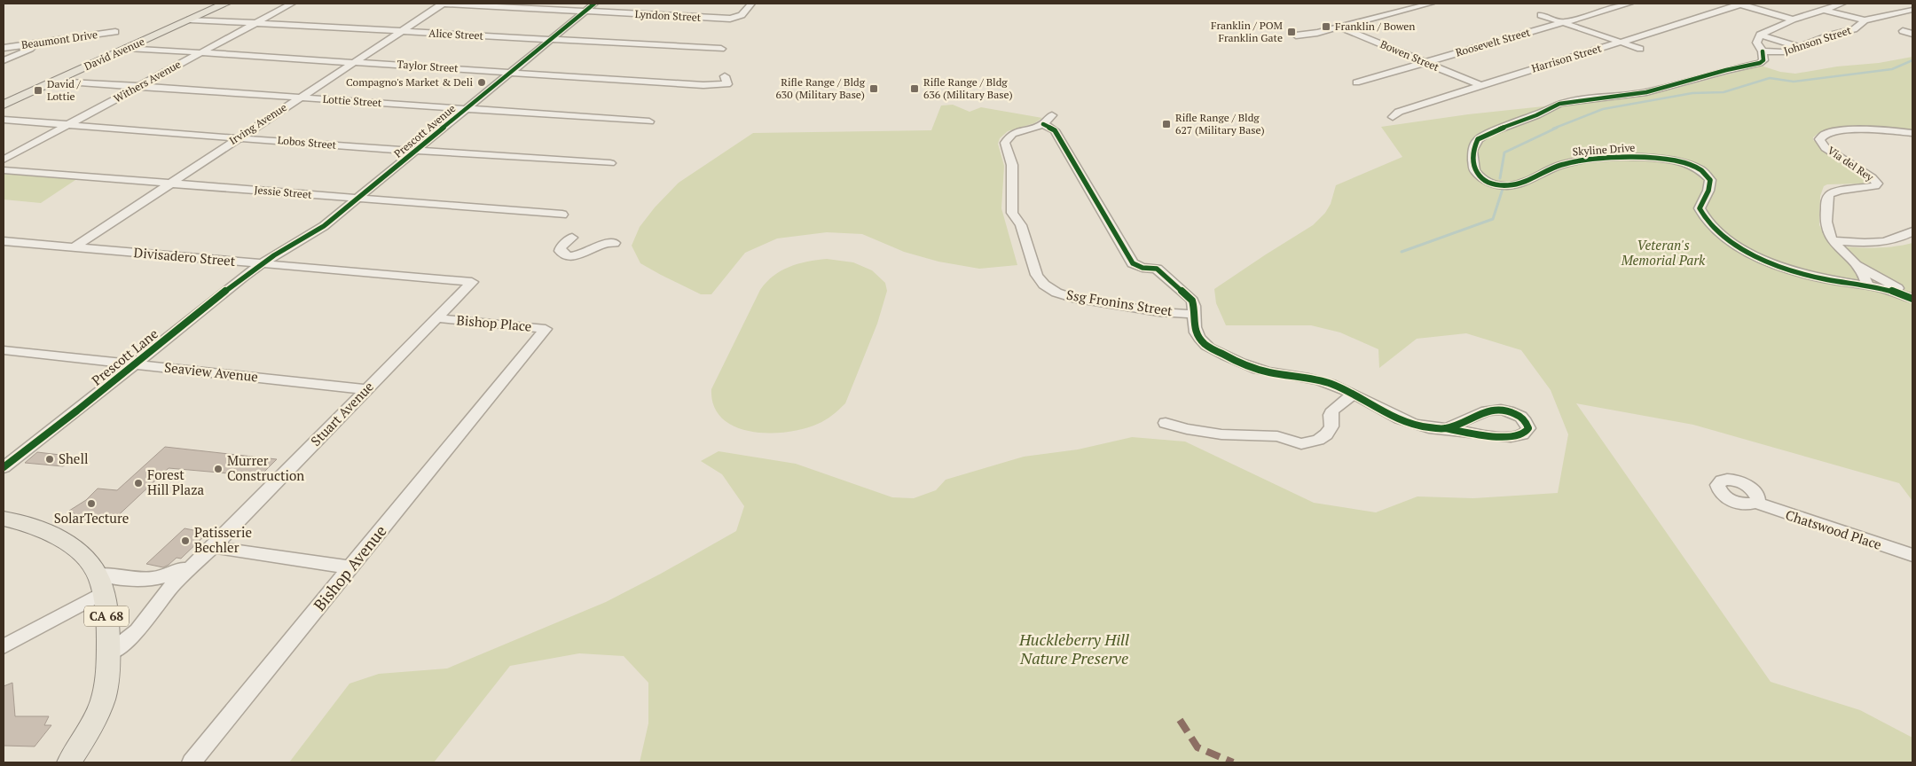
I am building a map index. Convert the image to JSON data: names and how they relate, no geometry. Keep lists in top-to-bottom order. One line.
{"streets":{"main road":["David Avenue","CA 68"],"street":["Lyndon Street","Alice Street","Beaumont Drive","Johnson Street","Roosevelt Street","Bowen Street","Harrison Street","Taylor Street","Withers Avenue","Lottie Street","Irving Avenue","Prescott Avenue","Lobos Street","Skyline Drive","Via del Rey","Jessie Street","Divisadero Street","Ssg Fronins Street","Bishop Place","Prescott Lane","Seaview Avenue","Stuart Avenue","Chatswood Place","Bishop Avenue"]},"crossings":[["Lyndon Street","Irving Avenue"],["Lyndon Street","Prescott Avenue"],["Alice Street","David Avenue"],["Alice Street","Withers Avenue"],["Alice Street","Irving Avenue"],["Alice Street","Prescott Avenue"],["Johnson Street","Skyline Drive"],["Roosevelt Street","Bowen Street"],["David Avenue","Taylor Street"],["David Avenue","Lottie Street"],["Bowen Street","Harrison Street"],["Taylor Street","Withers Avenue"],["Taylor Street","Irving Avenue"],["Taylor Street","Prescott Avenue"],["Withers Avenue","Lottie Street"],["Withers Avenue","Lobos Street"],["Lottie Street","Irving Avenue"],["Lottie Street","Prescott Avenue"],["Irving Avenue","Lobos Street"],["Irving Avenue","Jessie Street"],["Irving Avenue","Divisadero Street"],["Prescott Avenue","Lobos Street"],["Prescott Avenue","Jessie Street"],["Prescott Avenue","Divisadero Street"],["Prescott Avenue","Prescott Lane"],["Skyline Drive","Via del Rey"],["Divisadero Street","Prescott Lane"],["Divisadero Street","Stuart Avenue"],["Bishop Place","Stuart Avenue"],["Bishop Place","Bishop Avenue"],["Prescott Lane","Seaview Avenue"],["Seaview Avenue","Stuart Avenue"],["Stuart Avenue","CA 68"]],"parks":["Veteran's Memorial Park","Huckleberry Hill Nature Preserve"],"places":{"transit":["Franklin / Bowen","Franklin / POM Franklin Gate","Rifle Range / Bldg 630 (Military Base)","Rifle Range / Bldg 636 (Military Base)","David / Lottie","Rifle Range / Bldg 627 (Military Base)"],"other":["Compagno's Market & Deli","Shell","Murrer Construction","Forest Hill Plaza","SolarTecture","Patisserie Bechler"]}}
